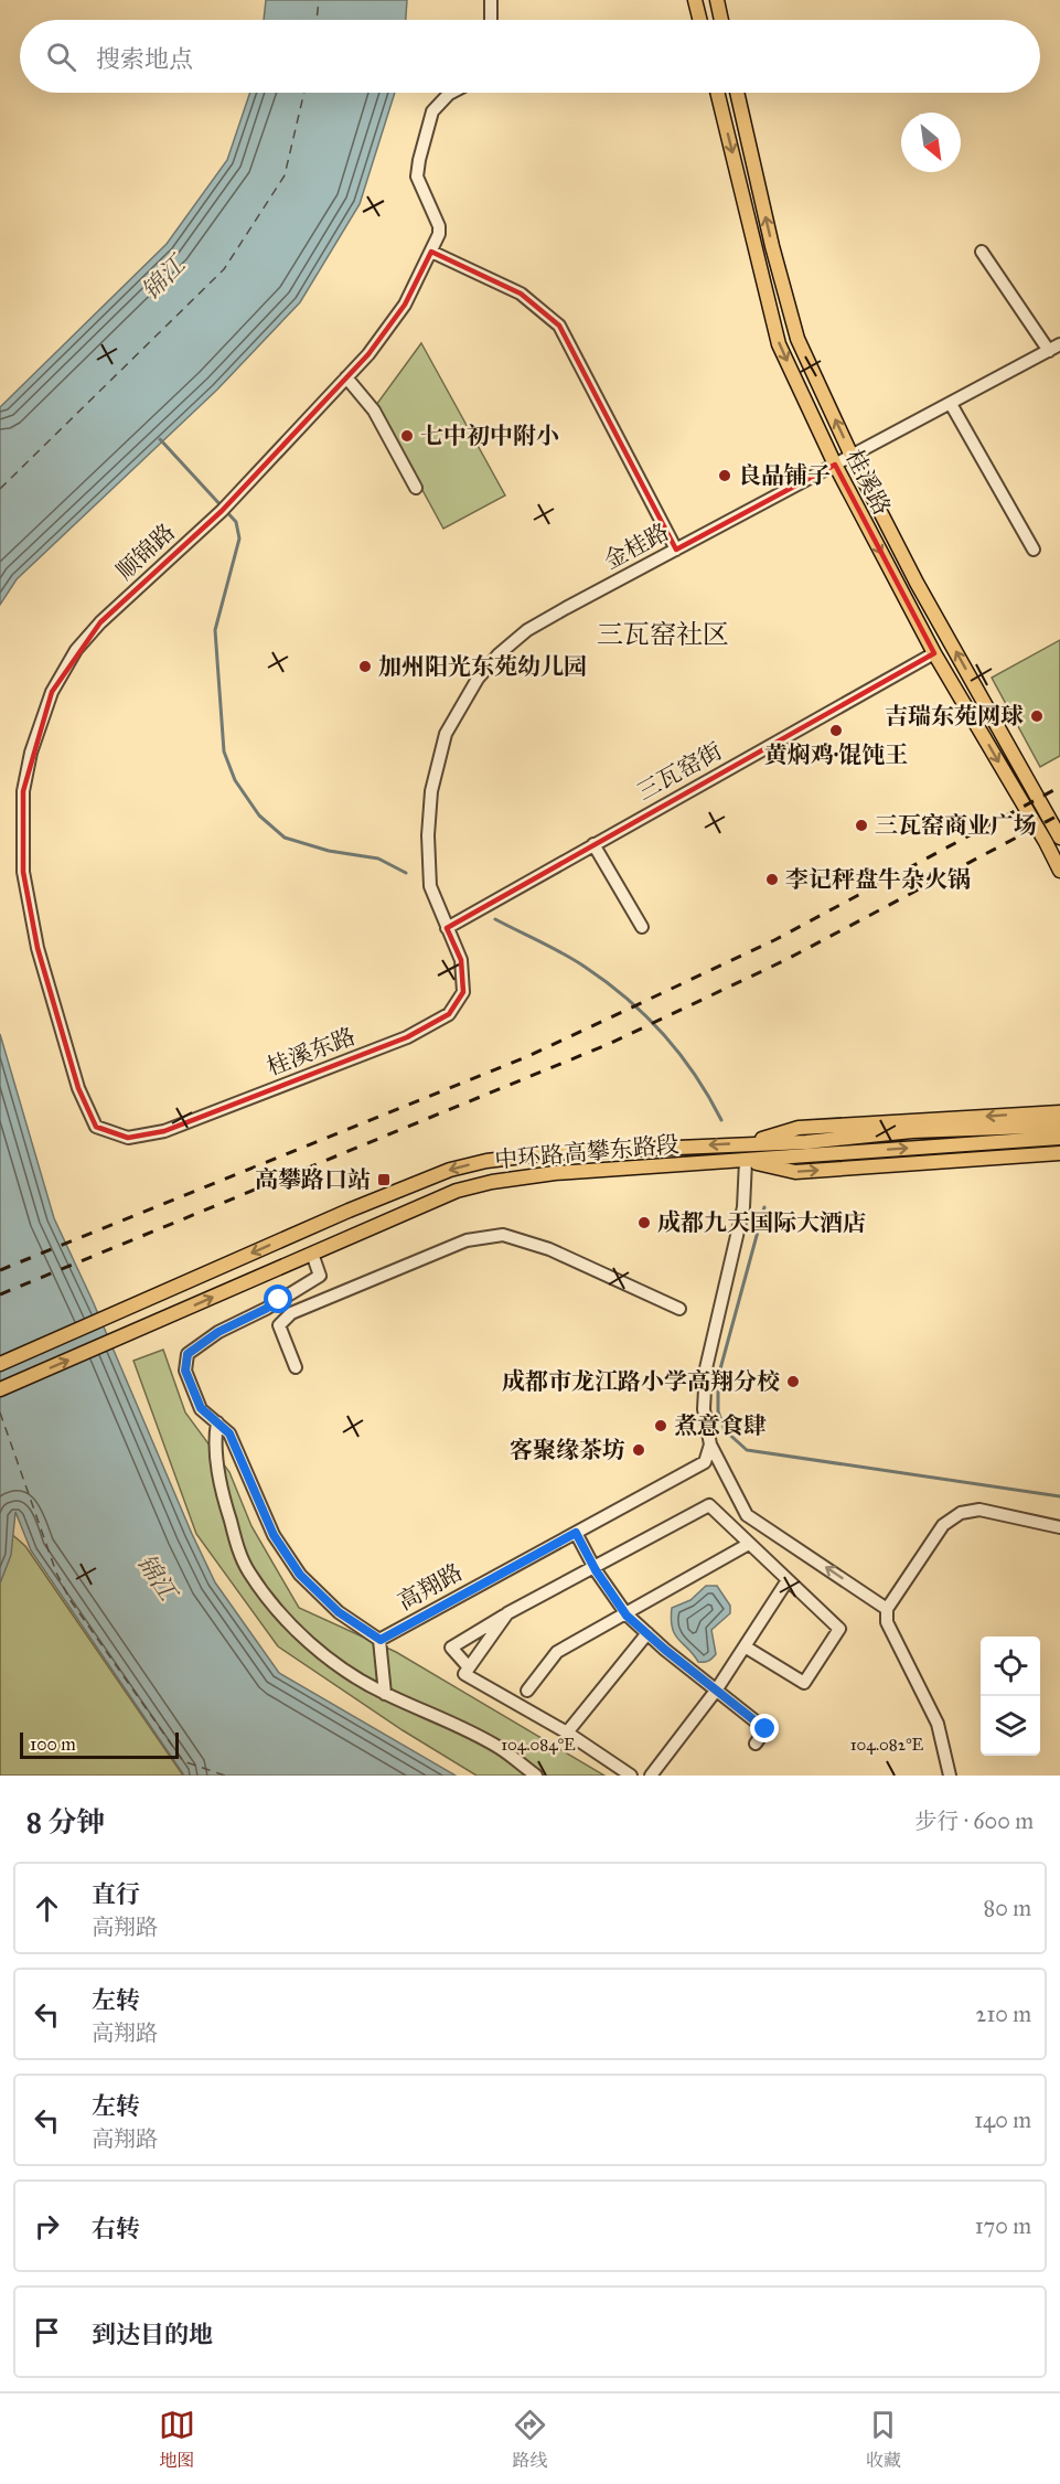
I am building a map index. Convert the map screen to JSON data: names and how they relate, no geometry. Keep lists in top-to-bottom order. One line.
{"streets":{"main road":["桂溪路","中环路高攀东路段"],"street":["金桂路","顺锦路","三瓦窑街","桂溪东路","高翔路"]},"crossings":[["桂溪路","金桂路"],["桂溪路","三瓦窑街"],["金桂路","三瓦窑街"],["金桂路","桂溪东路"],["顺锦路","桂溪东路"],["三瓦窑街","桂溪东路"]],"districts":["三瓦窑社区"],"water":["锦江"],"places":{"other":["七中初中附小","良品铺子","加州阳光东苑幼儿园","吉瑞东苑网球","黄焖鸡·馄饨王","三瓦窑商业广场","李记秤盘牛杂火锅","成都九天国际大酒店","成都市龙江路小学高翔分校","煮意食肆","客聚缘茶坊"],"transit":["高攀路口站"]},"scale_bar":"100 m","north":"bottom right","page":{"search":"搜索地点","scale":"100 m","heading":["8 分钟","步行 · 600 m"],"list":[["直行","高翔路","80 m"],["左转","高翔路","210 m"],["左转","高翔路","140 m"],["右转","170 m"],"到达目的地"],"nav":["地图","路线","收藏"]},"coordinates":["104.084°E","104.082°E"]}
